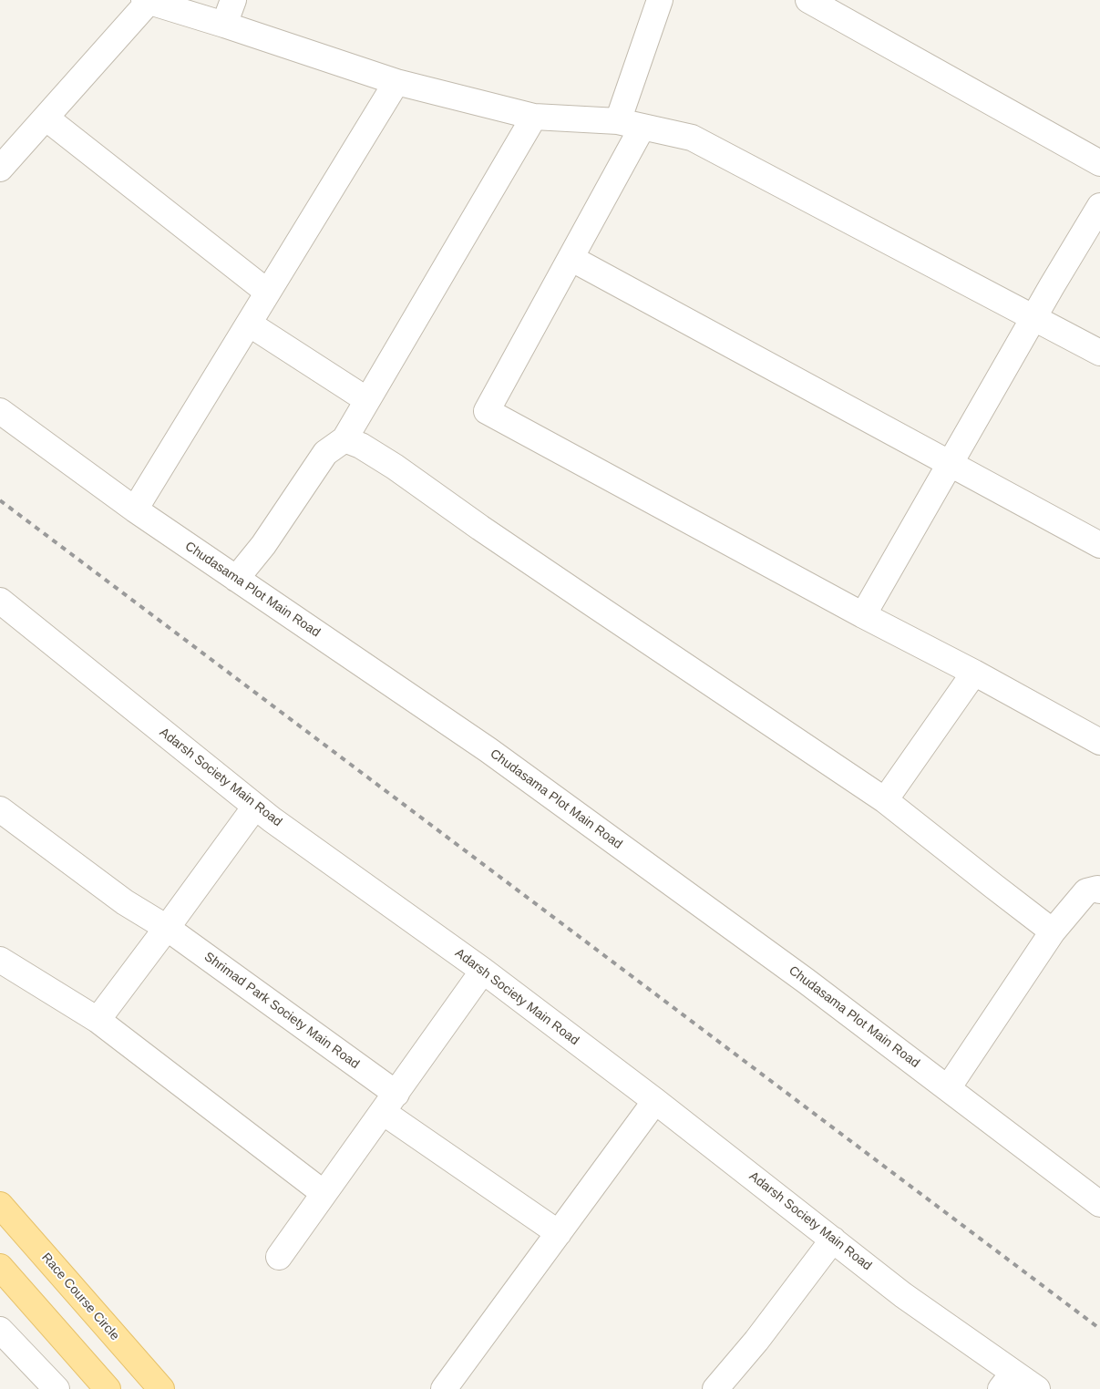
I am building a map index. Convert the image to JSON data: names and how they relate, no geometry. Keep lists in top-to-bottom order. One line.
{"streets":{"main road":["Race Course Circle"],"street":["Chudasama Plot Main Road","Adarsh Society Main Road","Shrimad Park Society Main Road"]}}
